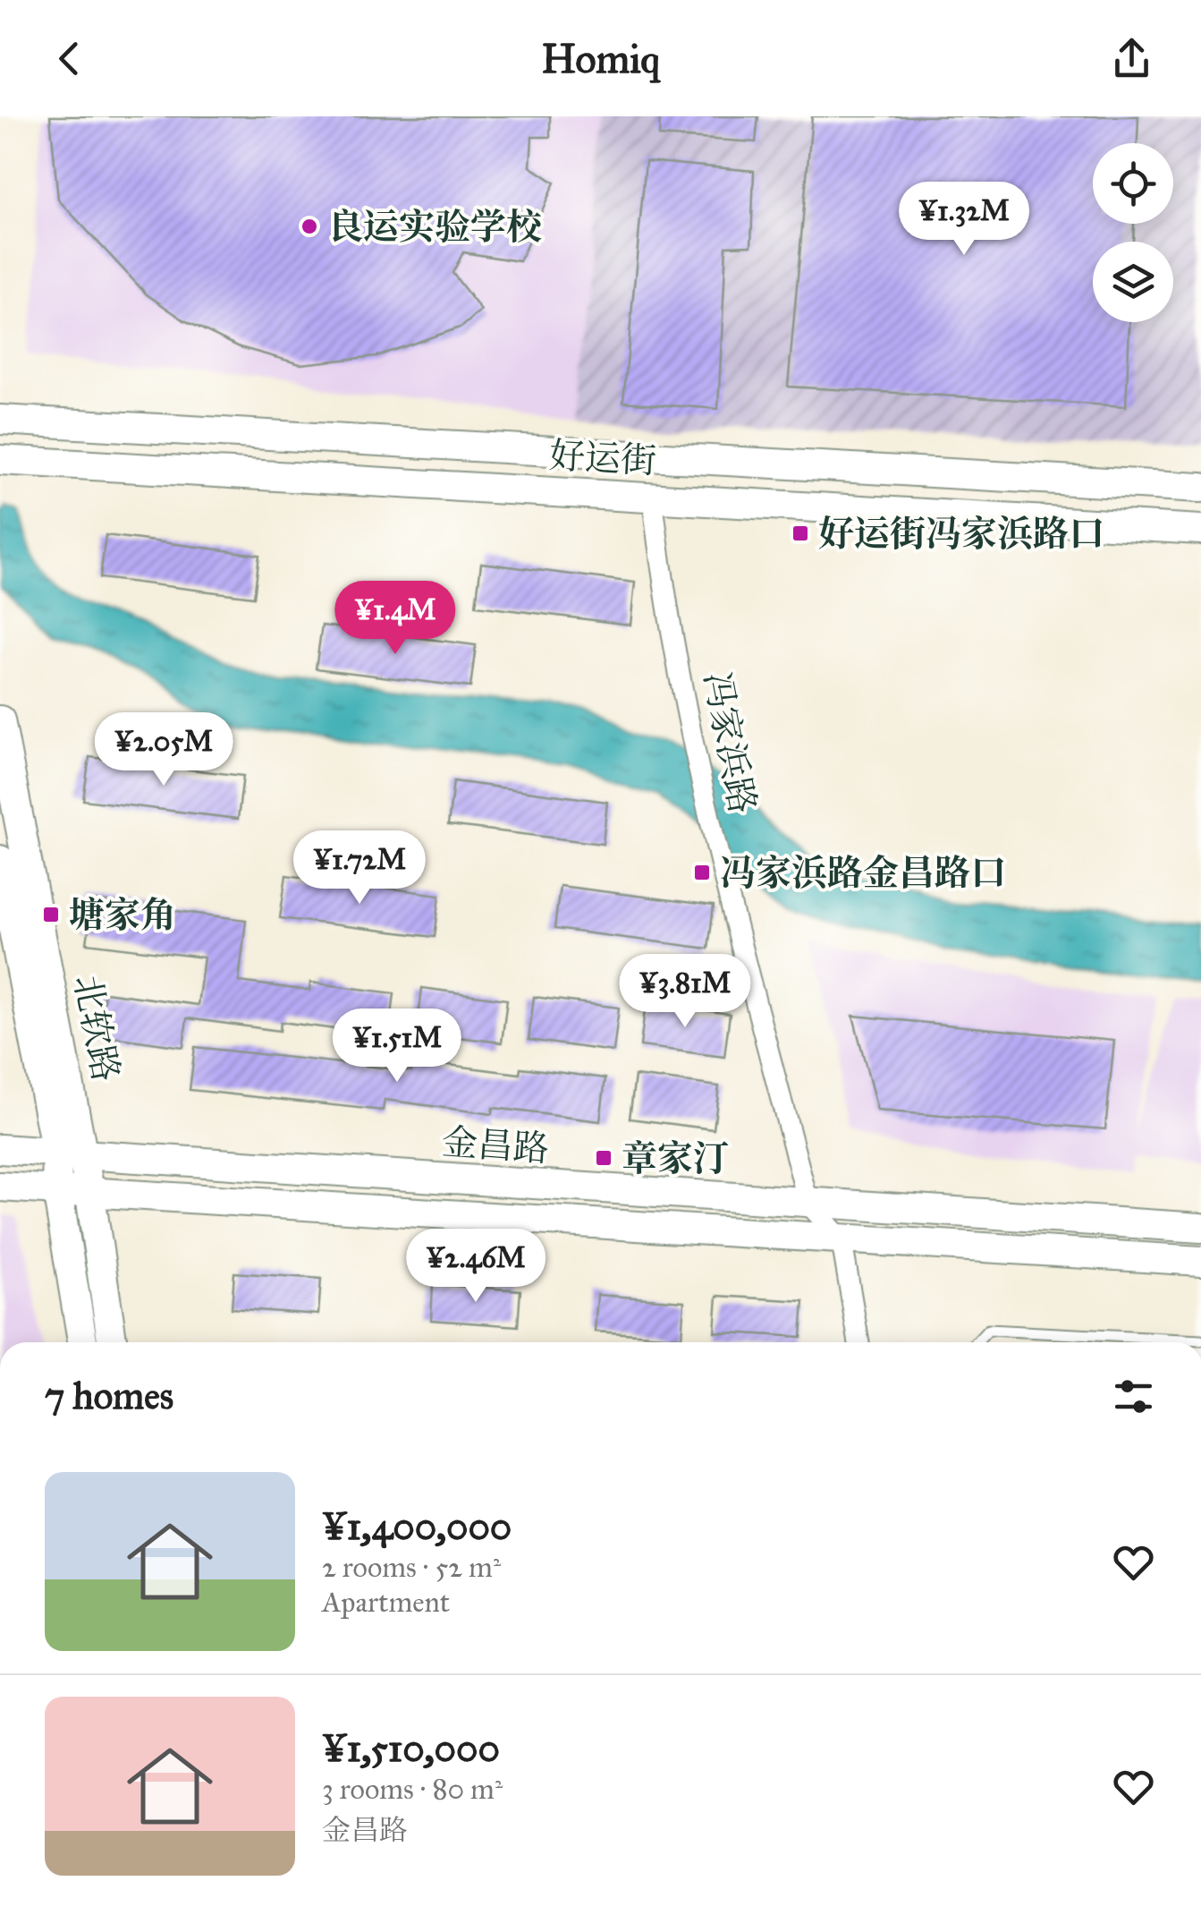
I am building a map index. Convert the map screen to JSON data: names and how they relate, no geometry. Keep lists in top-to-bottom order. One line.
{"streets":{"street":["好运街","冯家浜路","北软路","金昌路"]},"crossings":[["好运街","冯家浜路"],["冯家浜路","金昌路"],["北软路","金昌路"]],"places":{"other":["良运实验学校"],"transit":["好运街冯家浜路口","冯家浜路金昌路口","塘家角","章家汀"]},"page":{"header":"Homiq","price":["¥1.32M","¥1.4M","¥2.05M","¥1.72M","¥3.81M","¥1.51M","¥2.46M"],"heading":"7 homes","list":[{"name":"¥1,400,000","note":"2 rooms · 52 m² · Apartment"},{"name":"¥1,510,000","note":"3 rooms · 80 m² · 金昌路"}]}}
